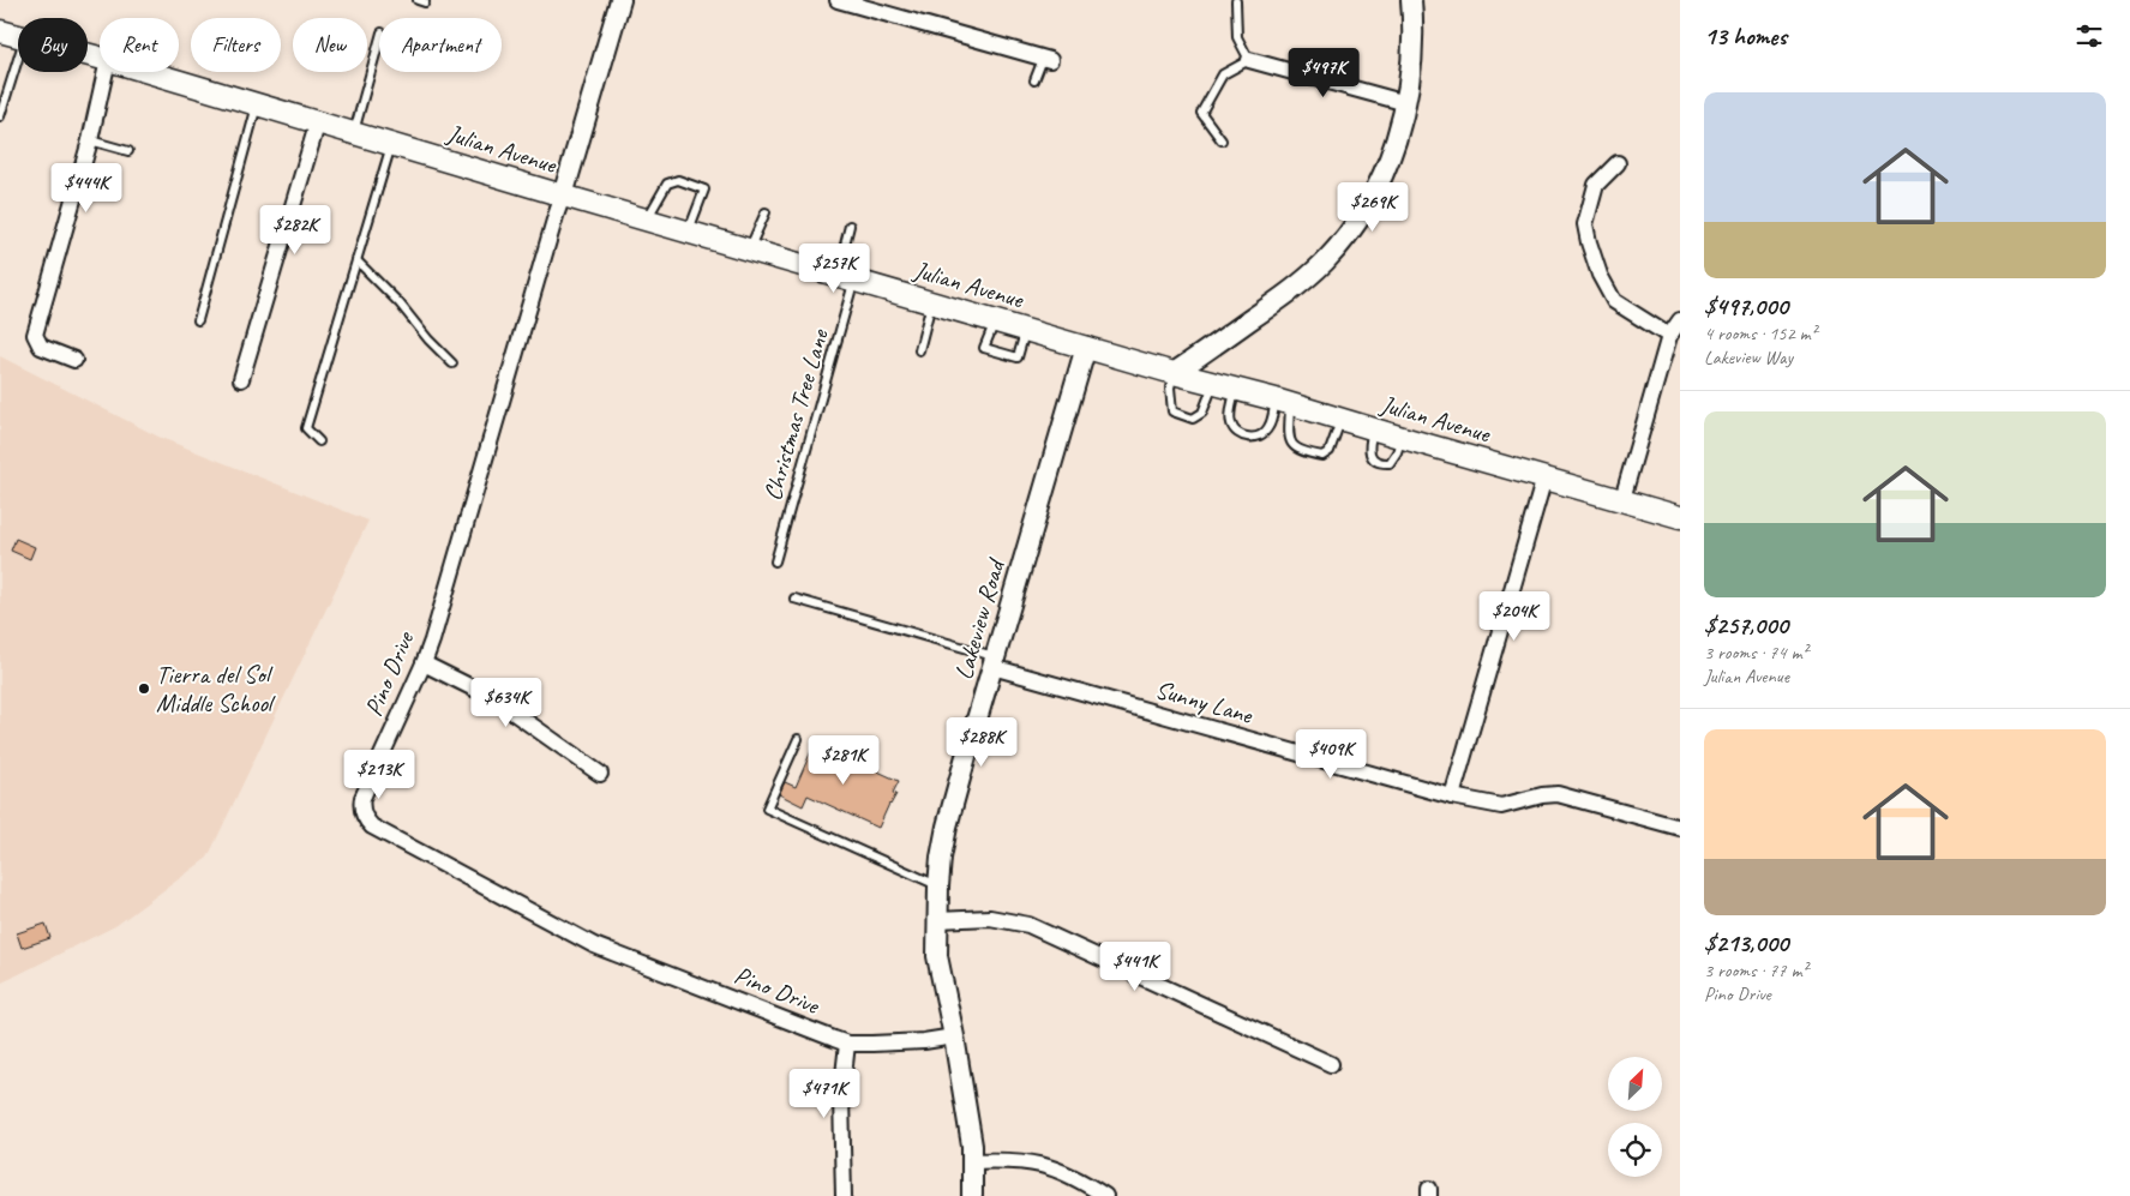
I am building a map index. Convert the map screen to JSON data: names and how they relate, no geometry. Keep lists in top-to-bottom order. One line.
{"streets":{"main road":["Julian Avenue"],"street":["Lakeview Road","Pino Drive","Sunny Lane"],"lane":["Christmas Tree Lane"]},"crossings":[["Julian Avenue","Christmas Tree Lane"],["Julian Avenue","Lakeview Road"],["Julian Avenue","Pino Drive"],["Lakeview Road","Pino Drive"],["Lakeview Road","Sunny Lane"]],"places":["Tierra del Sol Middle School"],"north":"top right","page":{"heading":"13 homes","chip":["Buy","Rent","Filters","New","Apartment"],"price":["$497K","$444K","$269K","$282K","$257K","$204K","$634K","$288K","$409K","$281K","$213K","$441K","$471K"],"list":[{"name":"$497,000","note":"4 rooms · 152 m² · Lakeview Way"},{"name":"$257,000","note":"3 rooms · 74 m² · Julian Avenue"},{"name":"$213,000","note":"3 rooms · 77 m² · Pino Drive"}]}}
